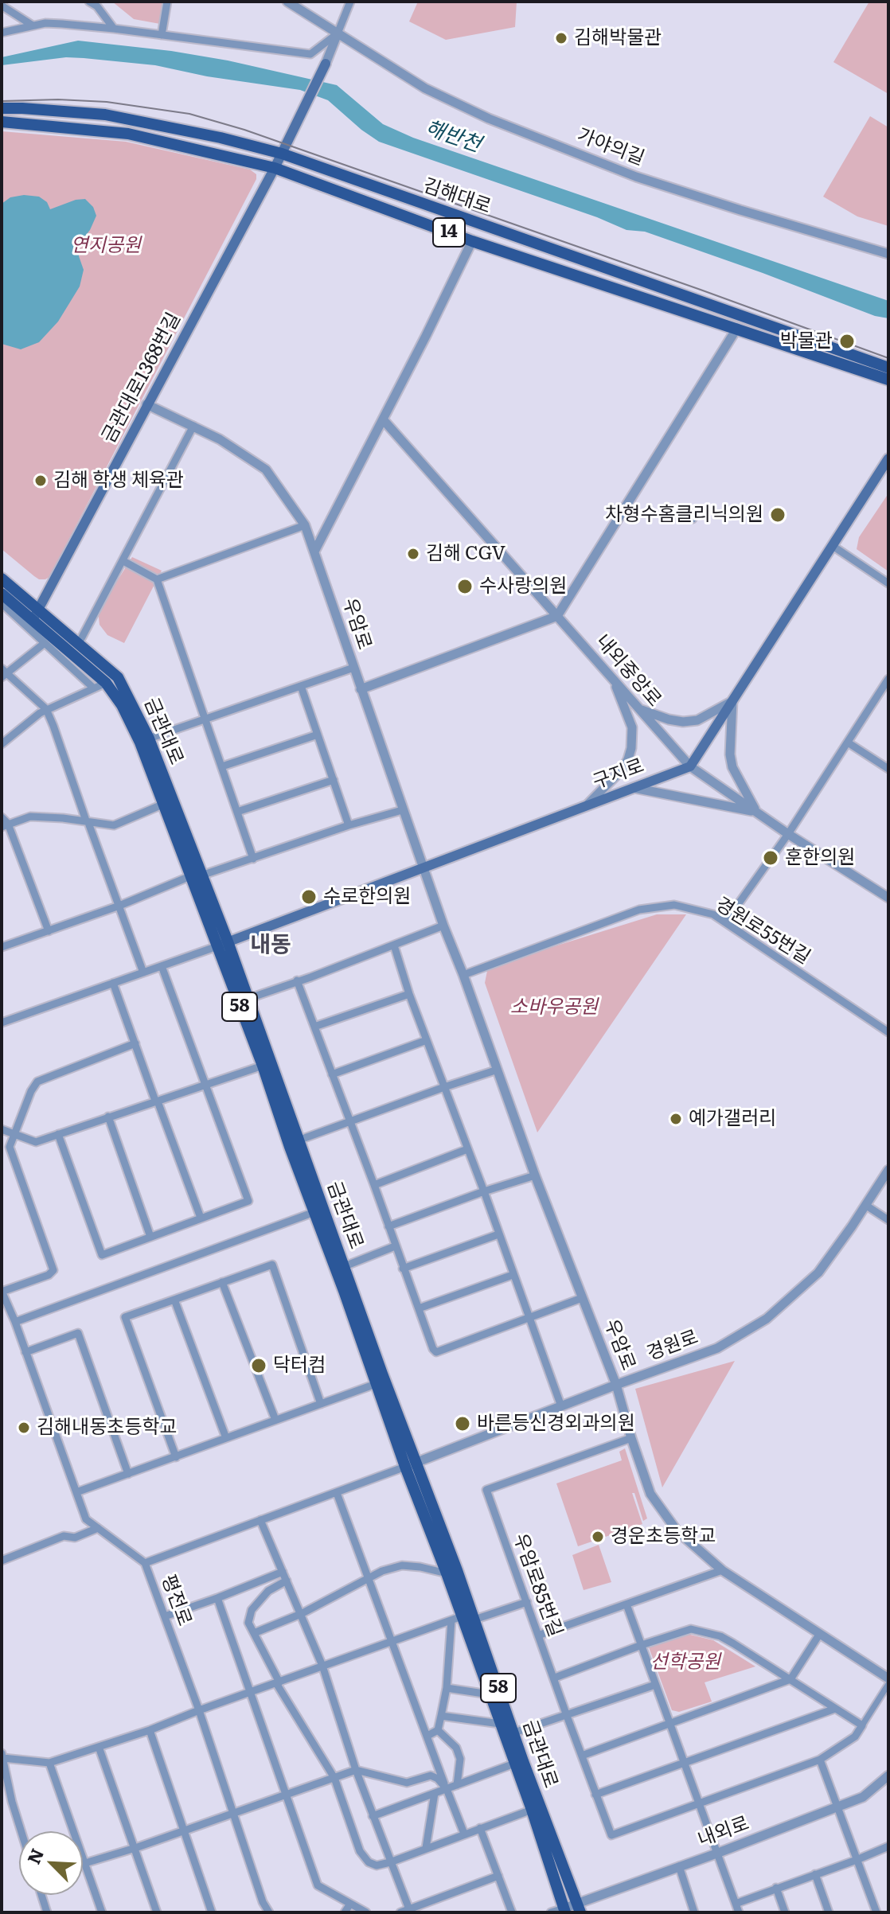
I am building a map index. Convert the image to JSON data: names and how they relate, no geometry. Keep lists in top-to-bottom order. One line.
{"streets":{"main road":["김해대로","14","금관대로1368번길","금관대로","구지로","58"],"street":["가야의길","우암로","내외중앙로","경원로55번길","경원로","우암로85번길","평전로","내외로"]},"crossings":[["김해대로","금관대로1368번길"],["금관대로1368번길","우암로"],["금관대로1368번길","금관대로"],["우암로","구지로"],["우암로","경원로55번길"],["우암로","경원로"],["우암로","우암로85번길"],["내외중앙로","구지로"],["금관대로","구지로"],["금관대로","경원로"],["금관대로","내외로"]],"districts":["내동"],"water":["해반천"],"parks":["연지공원","소바우공원","선학공원"],"places":["김해박물관","박물관","김해 학생 체육관","차형수홈클리닉의원","김해 CGV","수사랑의원","훈한의원","수로한의원","예가갤러리","닥터컴","바른등신경외과의원","김해내동초등학교","경운초등학교"],"north":"top left"}
